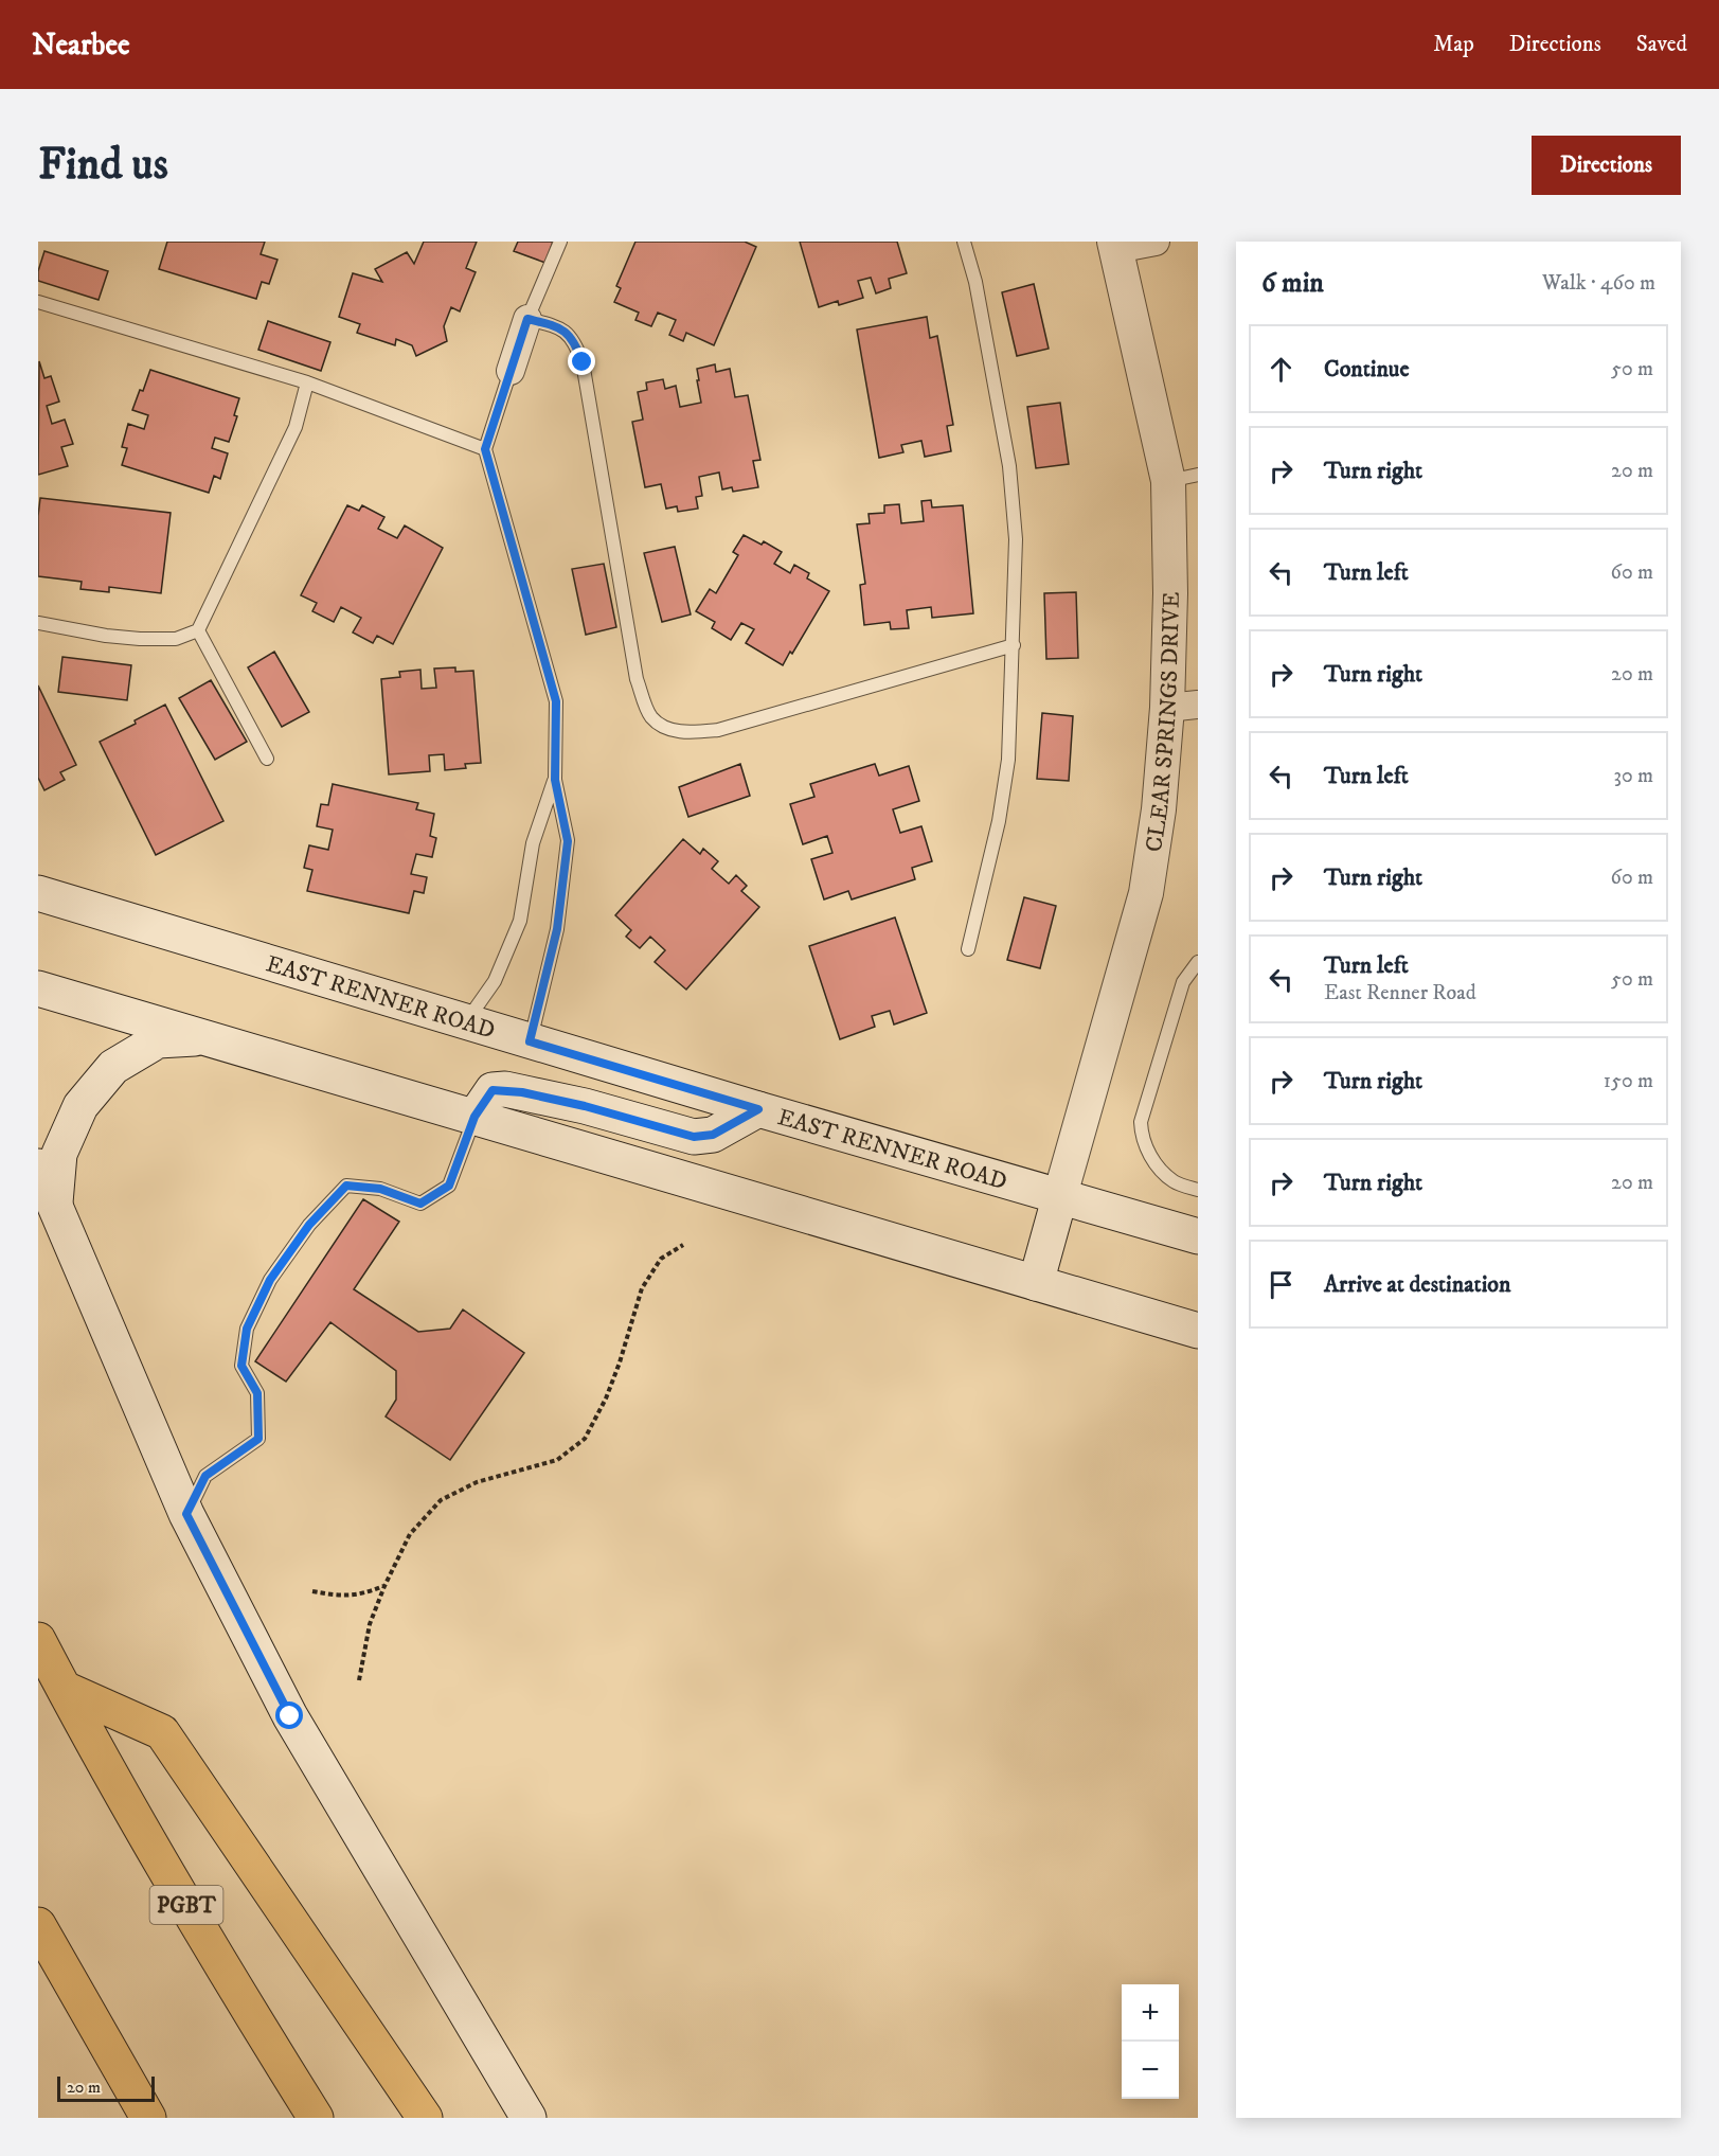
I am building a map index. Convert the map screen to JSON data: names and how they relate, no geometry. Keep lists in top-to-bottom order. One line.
{"streets":{"highway":["PGBT"],"main road":["EAST RENNER ROAD"],"street":["CLEAR SPRINGS DRIVE"]},"crossings":[["CLEAR SPRINGS DRIVE","EAST RENNER ROAD"]],"scale_bar":"20 m","page":{"header":"Nearbee","nav":["Map","Directions","Saved"],"buttons":"Directions","title":"Find us","heading":["6 min","Walk · 460 m"],"list":[["Continue","50 m"],["Turn right","20 m"],["Turn left","60 m"],["Turn right","20 m"],["Turn left","30 m"],["Turn right","60 m"],["Turn left","East Renner Road","50 m"],["Turn right","150 m"],["Turn right","20 m"],"Arrive at destination"],"map_buttons":["+","−"],"scale":"20 m"}}
